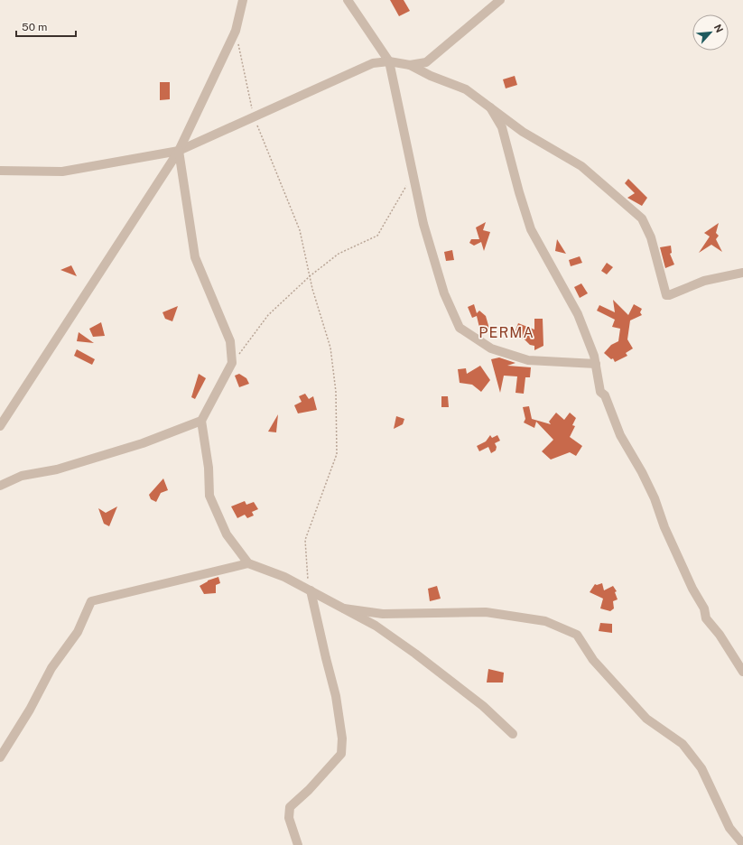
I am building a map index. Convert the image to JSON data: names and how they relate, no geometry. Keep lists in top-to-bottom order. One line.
{"districts":["PERMA"],"scale_bar":"50 m","north":"top right"}
